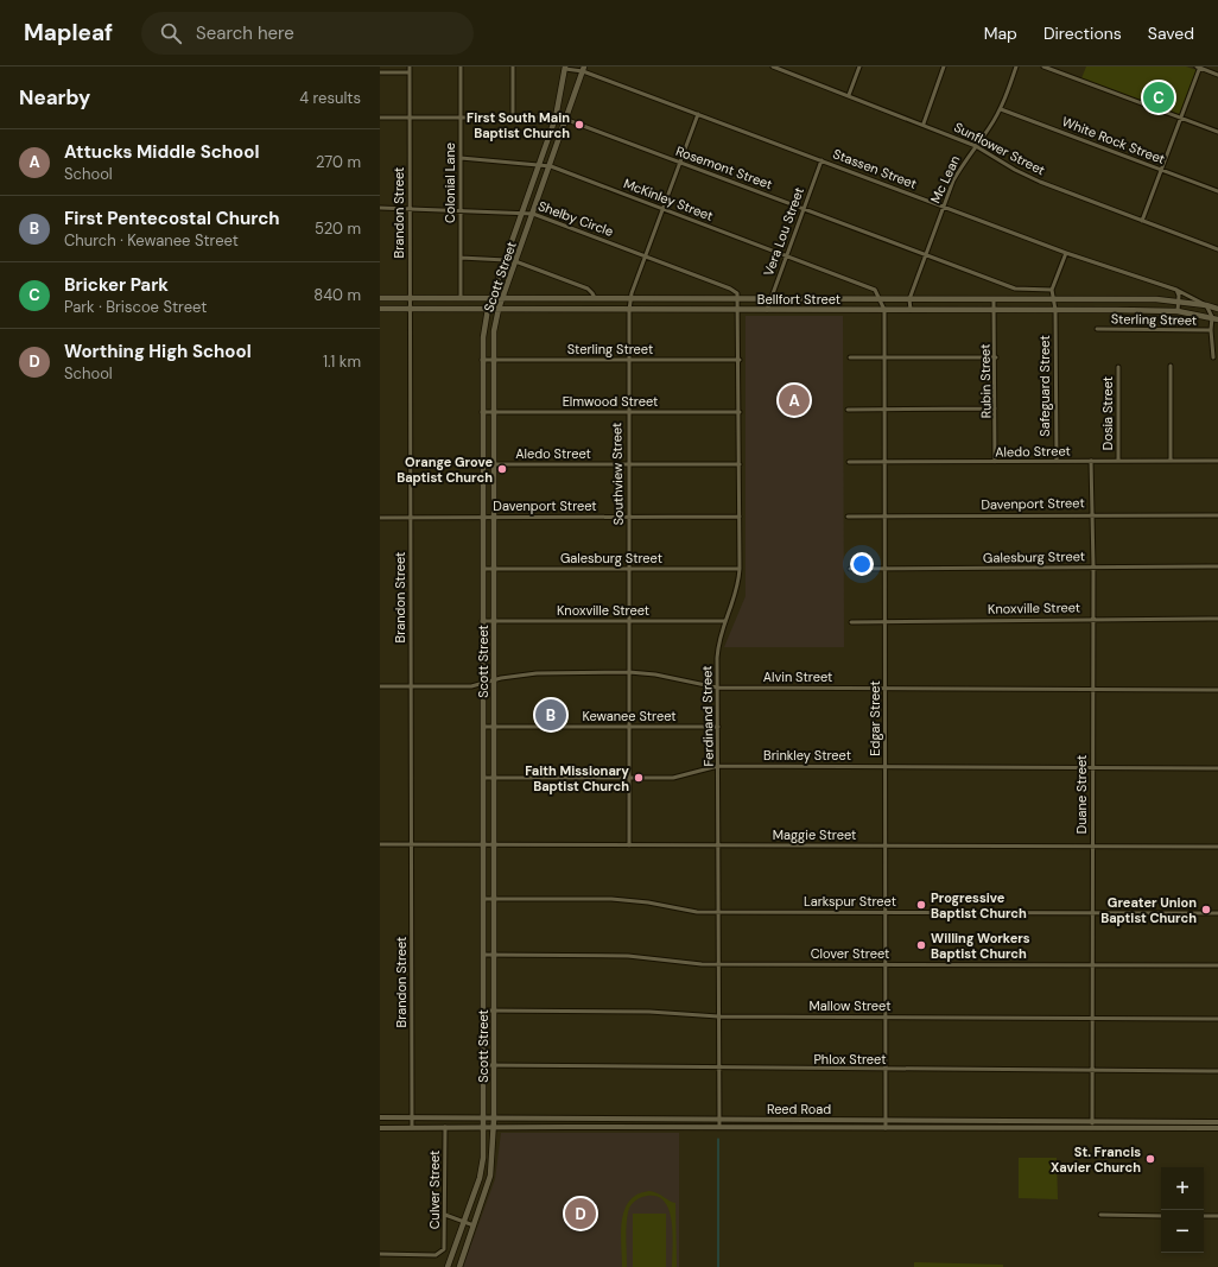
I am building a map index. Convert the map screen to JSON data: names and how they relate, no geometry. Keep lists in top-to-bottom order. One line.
{"streets":{"main road":["Scott Street","Bellfort Street"],"street":["White Rock Street","Sunflower Street","Rosemont Street","Stassen Street","Mc Lean","Colonial Lane","McKinley Street","Brandon Street","Shelby Circle","Vera Lou Street","Sterling Street","Rubin Street","Safeguard Street","Elmwood Street","Dosia Street","Aledo Street","Southview Street","Davenport Street","Galesburg Street","Knoxville Street","Alvin Street","Kewanee Street","Ferdinand Street","Edgar Street","Brinkley Street","Duane Street","Maggie Street","Larkspur Street","Clover Street","Mallow Street","Phlox Street","Reed Road","Culver Street"]},"crossings":[["White Rock Street","Mc Lean"],["Sunflower Street","Mc Lean"],["Rosemont Street","Mc Lean"],["Rosemont Street","Colonial Lane"],["Rosemont Street","Brandon Street"],["Rosemont Street","Vera Lou Street"],["Rosemont Street","Scott Street"],["Rosemont Street","Safeguard Street"],["Rosemont Street","Southview Street"],["Stassen Street","Mc Lean"],["Stassen Street","Vera Lou Street"],["Stassen Street","Scott Street"],["Stassen Street","Bellfort Street"],["Stassen Street","Southview Street"],["Mc Lean","Bellfort Street"],["Colonial Lane","McKinley Street"],["Colonial Lane","Shelby Circle"],["Colonial Lane","Bellfort Street"],["McKinley Street","Vera Lou Street"],["McKinley Street","Scott Street"],["McKinley Street","Bellfort Street"],["McKinley Street","Southview Street"],["Brandon Street","Shelby Circle"],["Brandon Street","Bellfort Street"],["Brandon Street","Davenport Street"],["Brandon Street","Alvin Street"],["Brandon Street","Maggie Street"],["Brandon Street","Reed Road"],["Shelby Circle","Scott Street"],["Shelby Circle","Bellfort Street"],["Shelby Circle","Southview Street"],["Vera Lou Street","Bellfort Street"],["Scott Street","Bellfort Street"],["Scott Street","Sterling Street"],["Scott Street","Elmwood Street"],["Scott Street","Aledo Street"],["Scott Street","Davenport Street"],["Scott Street","Galesburg Street"],["Scott Street","Knoxville Street"],["Scott Street","Alvin Street"],["Scott Street","Kewanee Street"],["Scott Street","Brinkley Street"],["Scott Street","Maggie Street"],["Scott Street","Larkspur Street"],["Scott Street","Clover Street"],["Scott Street","Mallow Street"],["Scott Street","Phlox Street"],["Scott Street","Reed Road"],["Bellfort Street","Rubin Street"],["Bellfort Street","Safeguard Street"],["Bellfort Street","Southview Street"],["Bellfort Street","Ferdinand Street"],["Bellfort Street","Edgar Street"],["Sterling Street","Southview Street"],["Sterling Street","Ferdinand Street"],["Rubin Street","Aledo Street"],["Safeguard Street","Aledo Street"],["Elmwood Street","Southview Street"],["Elmwood Street","Ferdinand Street"],["Dosia Street","Aledo Street"],["Aledo Street","Southview Street"],["Aledo Street","Ferdinand Street"],["Aledo Street","Edgar Street"],["Aledo Street","Duane Street"],["Southview Street","Davenport Street"],["Southview Street","Galesburg Street"],["Southview Street","Knoxville Street"],["Southview Street","Alvin Street"],["Southview Street","Kewanee Street"],["Southview Street","Brinkley Street"],["Southview Street","Maggie Street"],["Davenport Street","Ferdinand Street"],["Davenport Street","Edgar Street"],["Davenport Street","Duane Street"],["Galesburg Street","Ferdinand Street"],["Galesburg Street","Edgar Street"],["Galesburg Street","Duane Street"],["Knoxville Street","Ferdinand Street"],["Knoxville Street","Edgar Street"],["Knoxville Street","Duane Street"],["Alvin Street","Ferdinand Street"],["Alvin Street","Edgar Street"],["Alvin Street","Duane Street"],["Kewanee Street","Ferdinand Street"],["Ferdinand Street","Brinkley Street"],["Ferdinand Street","Maggie Street"],["Ferdinand Street","Larkspur Street"],["Ferdinand Street","Clover Street"],["Ferdinand Street","Mallow Street"],["Ferdinand Street","Phlox Street"],["Ferdinand Street","Reed Road"],["Edgar Street","Brinkley Street"],["Edgar Street","Maggie Street"],["Edgar Street","Larkspur Street"],["Edgar Street","Clover Street"],["Edgar Street","Mallow Street"],["Edgar Street","Phlox Street"],["Edgar Street","Reed Road"],["Brinkley Street","Duane Street"],["Duane Street","Maggie Street"],["Duane Street","Larkspur Street"],["Duane Street","Clover Street"],["Duane Street","Mallow Street"],["Duane Street","Phlox Street"],["Duane Street","Reed Road"],["Reed Road","Culver Street"]],"places":["First South Main Baptist Church","Orange Grove Baptist Church","Faith Missionary Baptist Church","Progressive Baptist Church","Greater Union Baptist Church","Willing Workers Baptist Church","St. Francis Xavier Church"],"page":{"header":"Mapleaf","search":"Search here","nav":["Map","Directions","Saved"],"heading":["Nearby","4 results"],"pins":["C","A","B","D"],"list":[{"mark":"A","name":"Attucks Middle School","note":"School","value":"270 m"},{"mark":"B","name":"First Pentecostal Church","note":"Church · Kewanee Street","value":"520 m"},{"mark":"C","name":"Bricker Park","note":"Park · Briscoe Street","value":"840 m"},{"mark":"D","name":"Worthing High School","note":"School","value":"1.1 km"}],"map_buttons":["+","−"]}}
